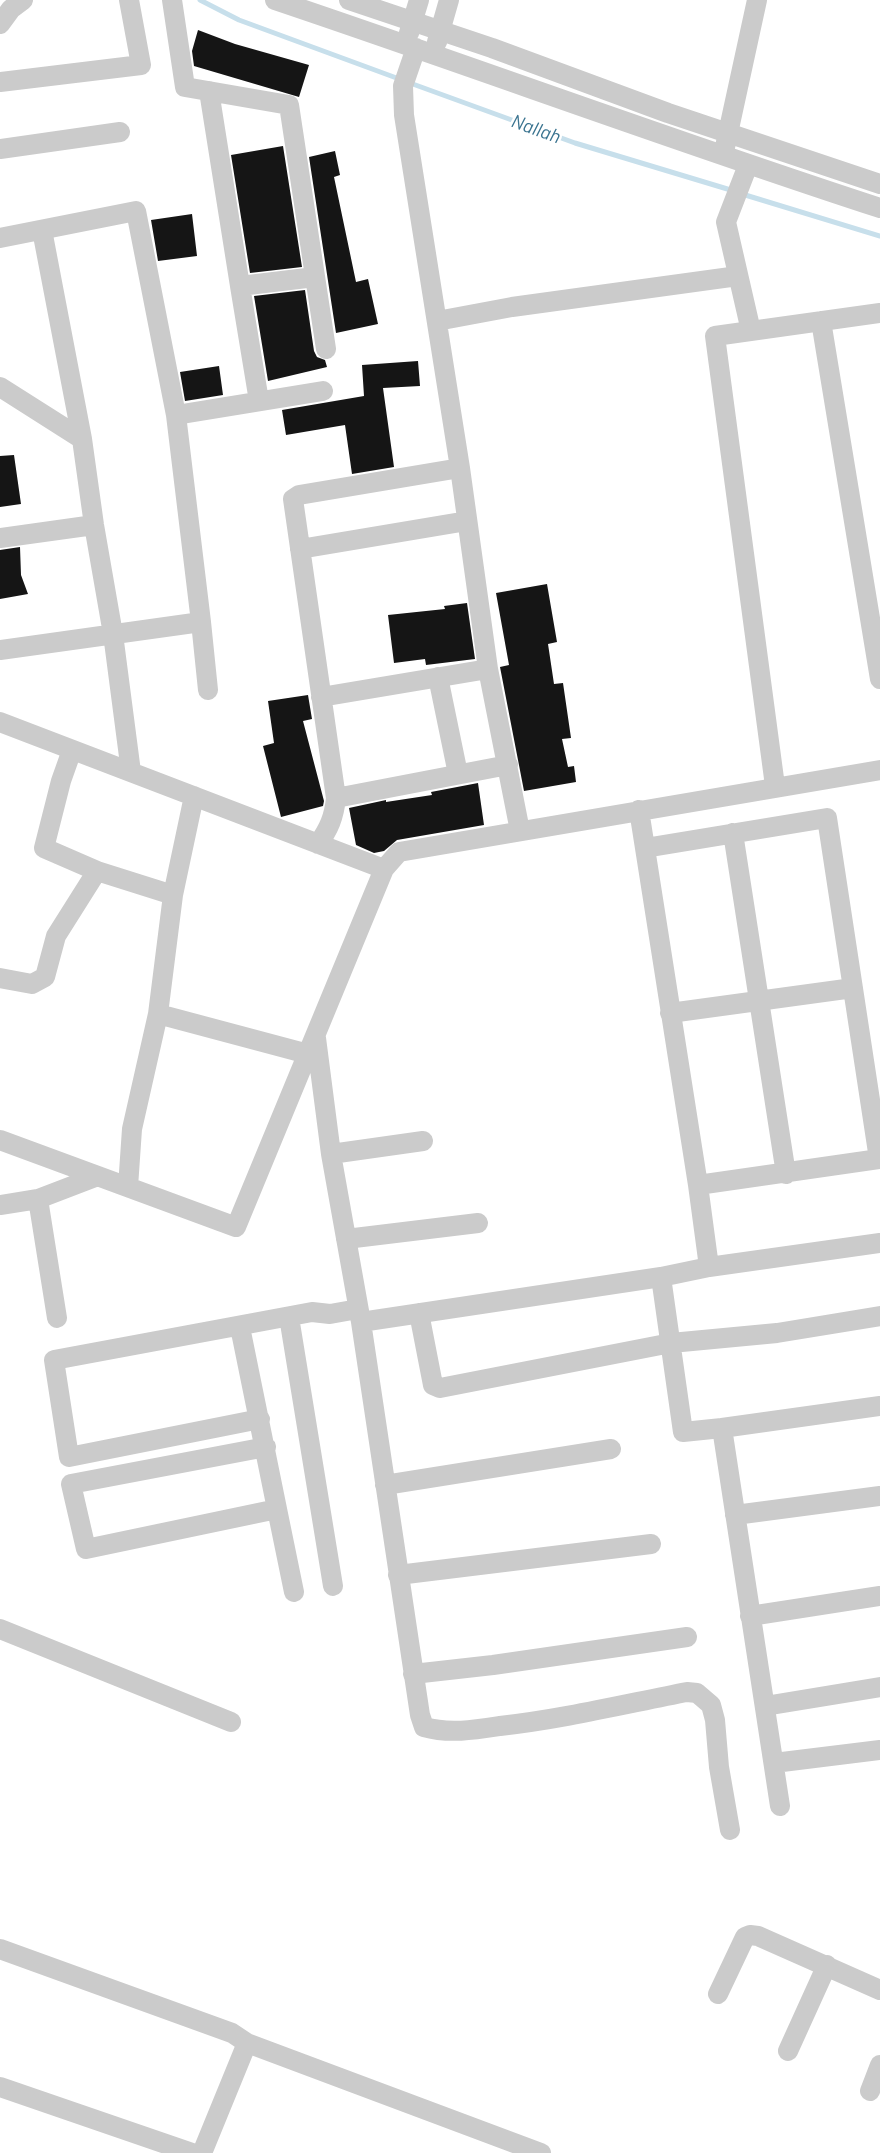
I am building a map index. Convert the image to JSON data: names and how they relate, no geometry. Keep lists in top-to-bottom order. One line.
{"water":["Nallah"]}
